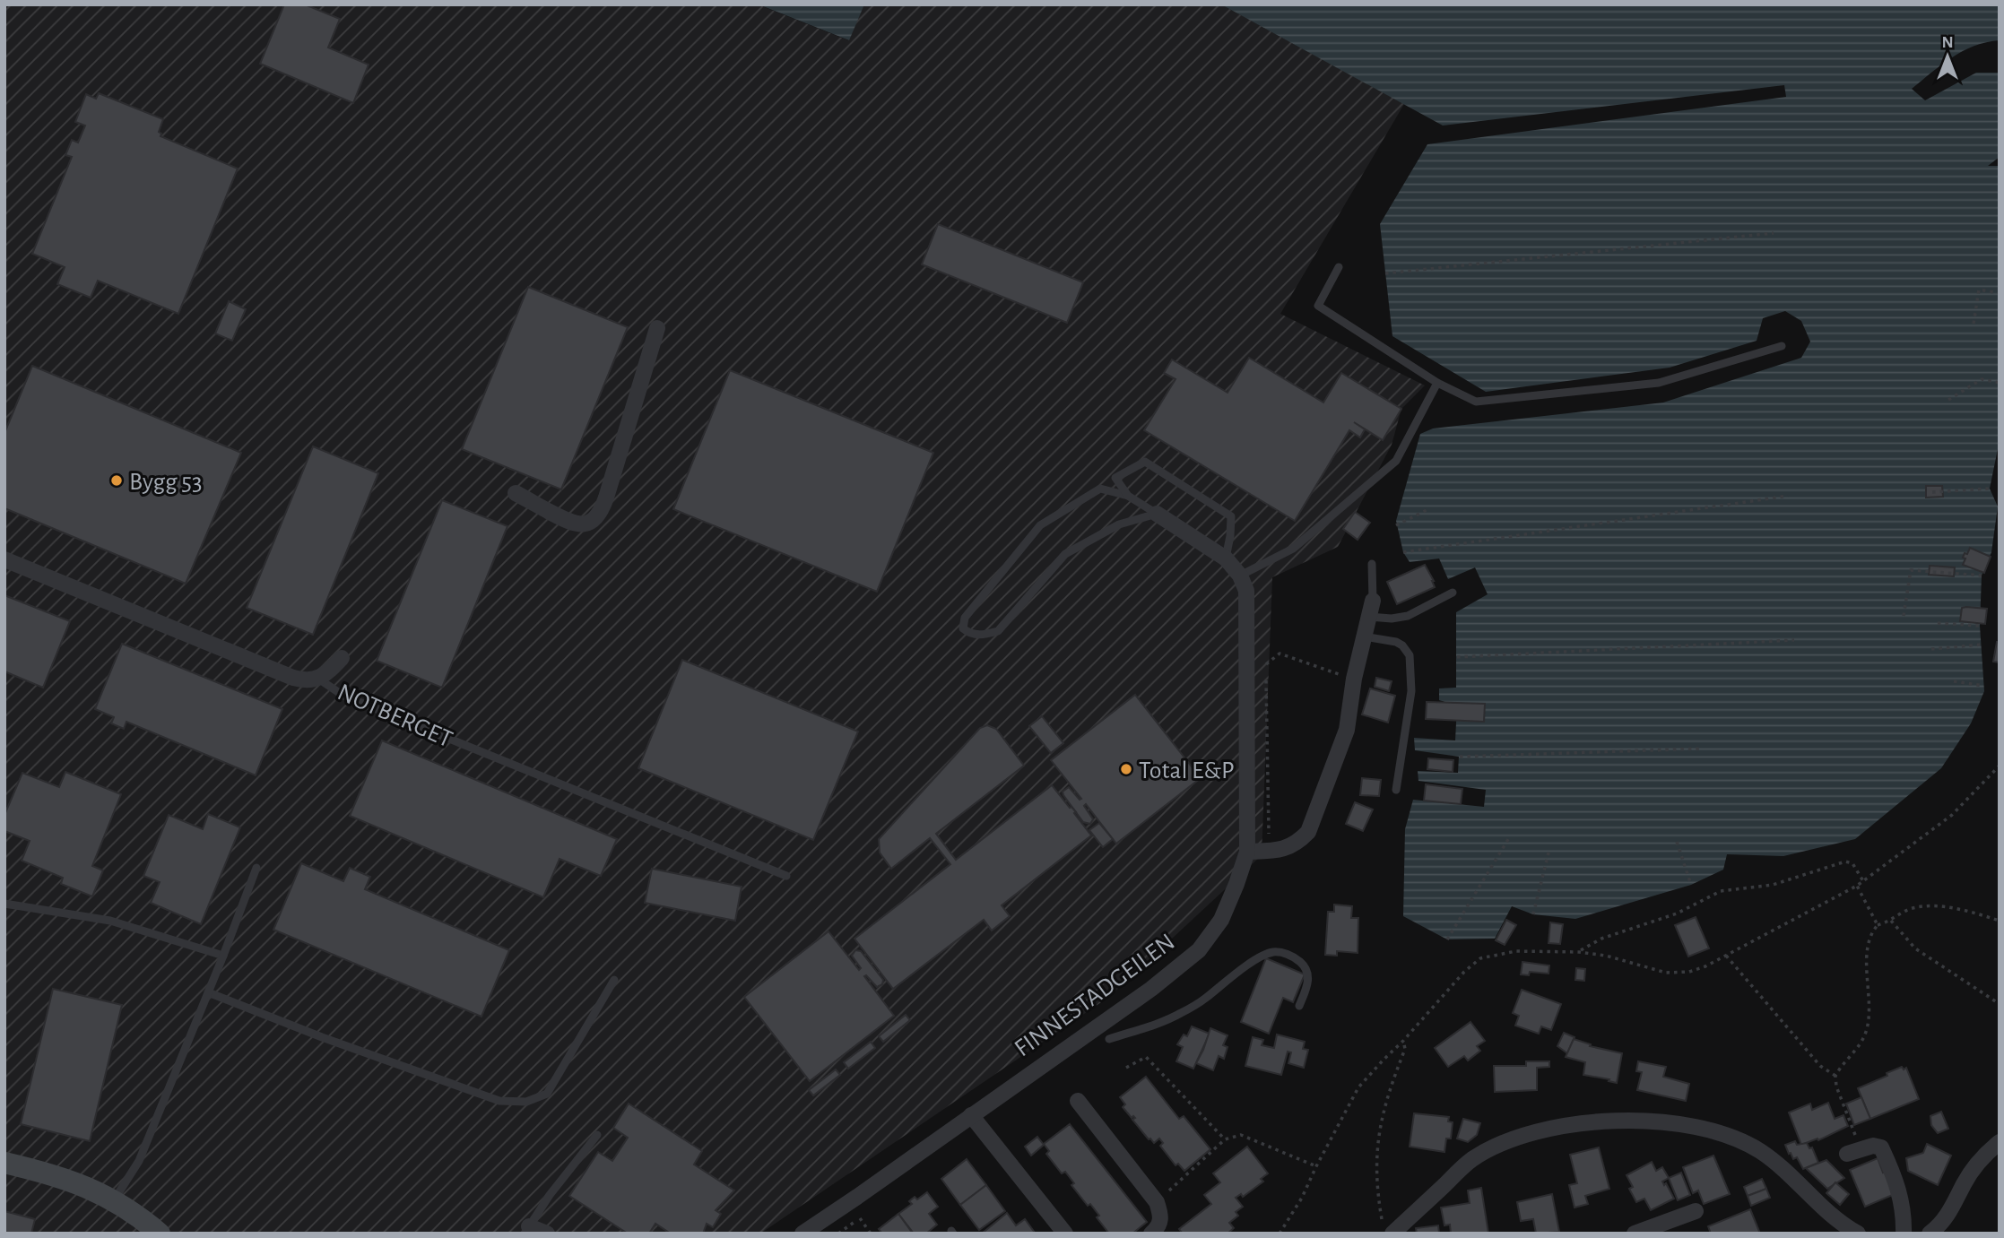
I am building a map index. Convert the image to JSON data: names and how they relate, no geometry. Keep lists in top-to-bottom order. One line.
{"streets":{"street":["NOTBERGET","FINNESTADGEILEN"]},"places":["Bygg 53","Total E&P"],"north":"top"}
